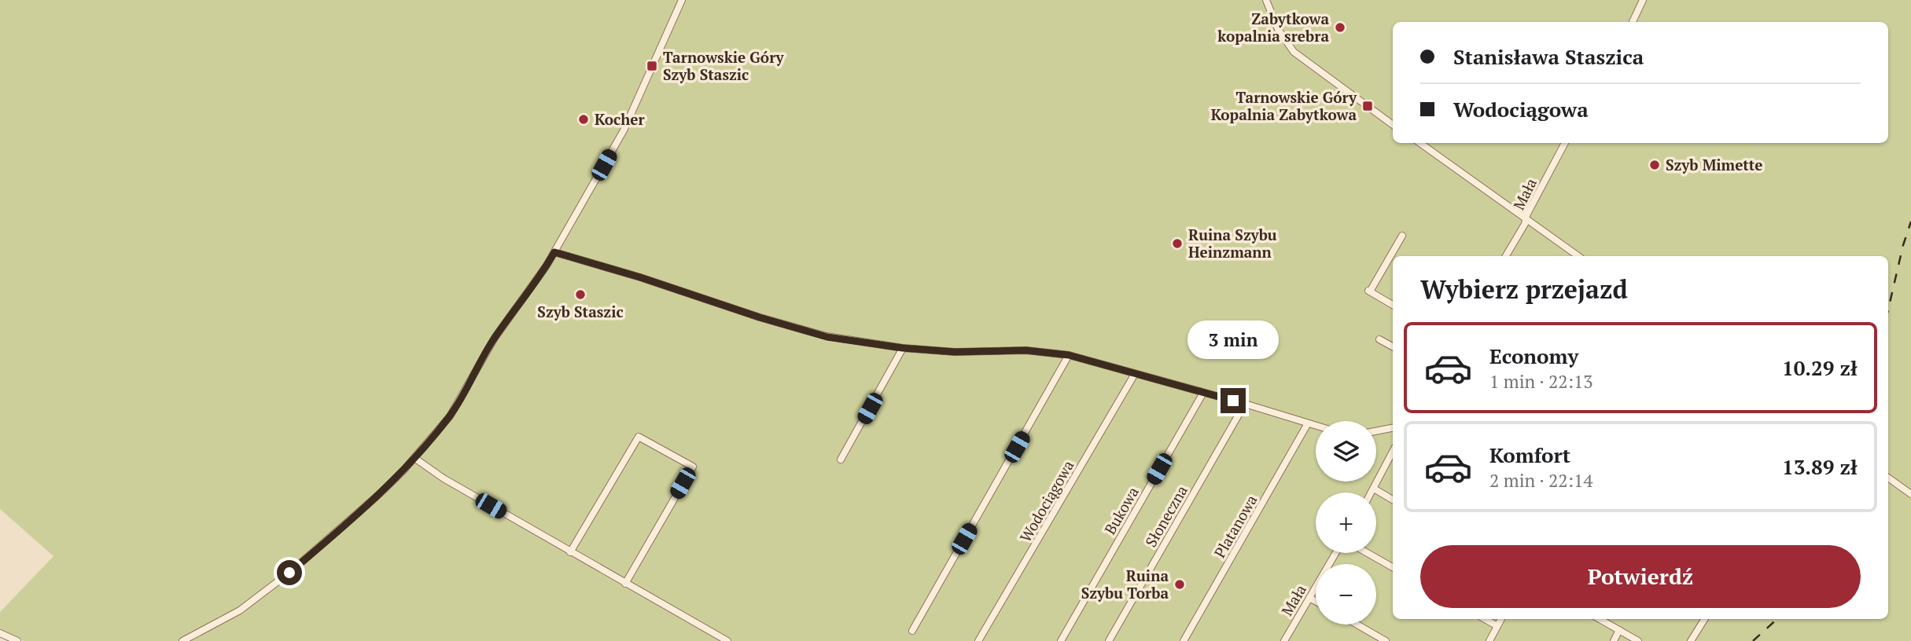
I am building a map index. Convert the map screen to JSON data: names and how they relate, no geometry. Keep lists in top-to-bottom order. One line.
{"streets":{"street":["Mała","Wodociągowa","Bukowa","Słoneczna","Platanowa"]},"places":{"other":["Zabytkowa kopalnia srebra","Kocher","Szyb Mimette","Ruina Szybu Heinzmann","Szyb Staszic","Ruina Szybu Torba"],"transit":["Tarnowskie Góry Szyb Staszic","Tarnowskie Góry Kopalnia Zabytkowa"]},"page":{"banner":["Stanisława Staszica","Wodociągowa"],"heading":"Wybierz przejazd","bubble":"3 min","list":[{"name":"Economy","note":"1 min · 22:13","value":"10.29 zł"},{"name":"Komfort","note":"2 min · 22:14","value":"13.89 zł"}],"map_buttons":["+","−"],"buttons":"Potwierdź"}}
